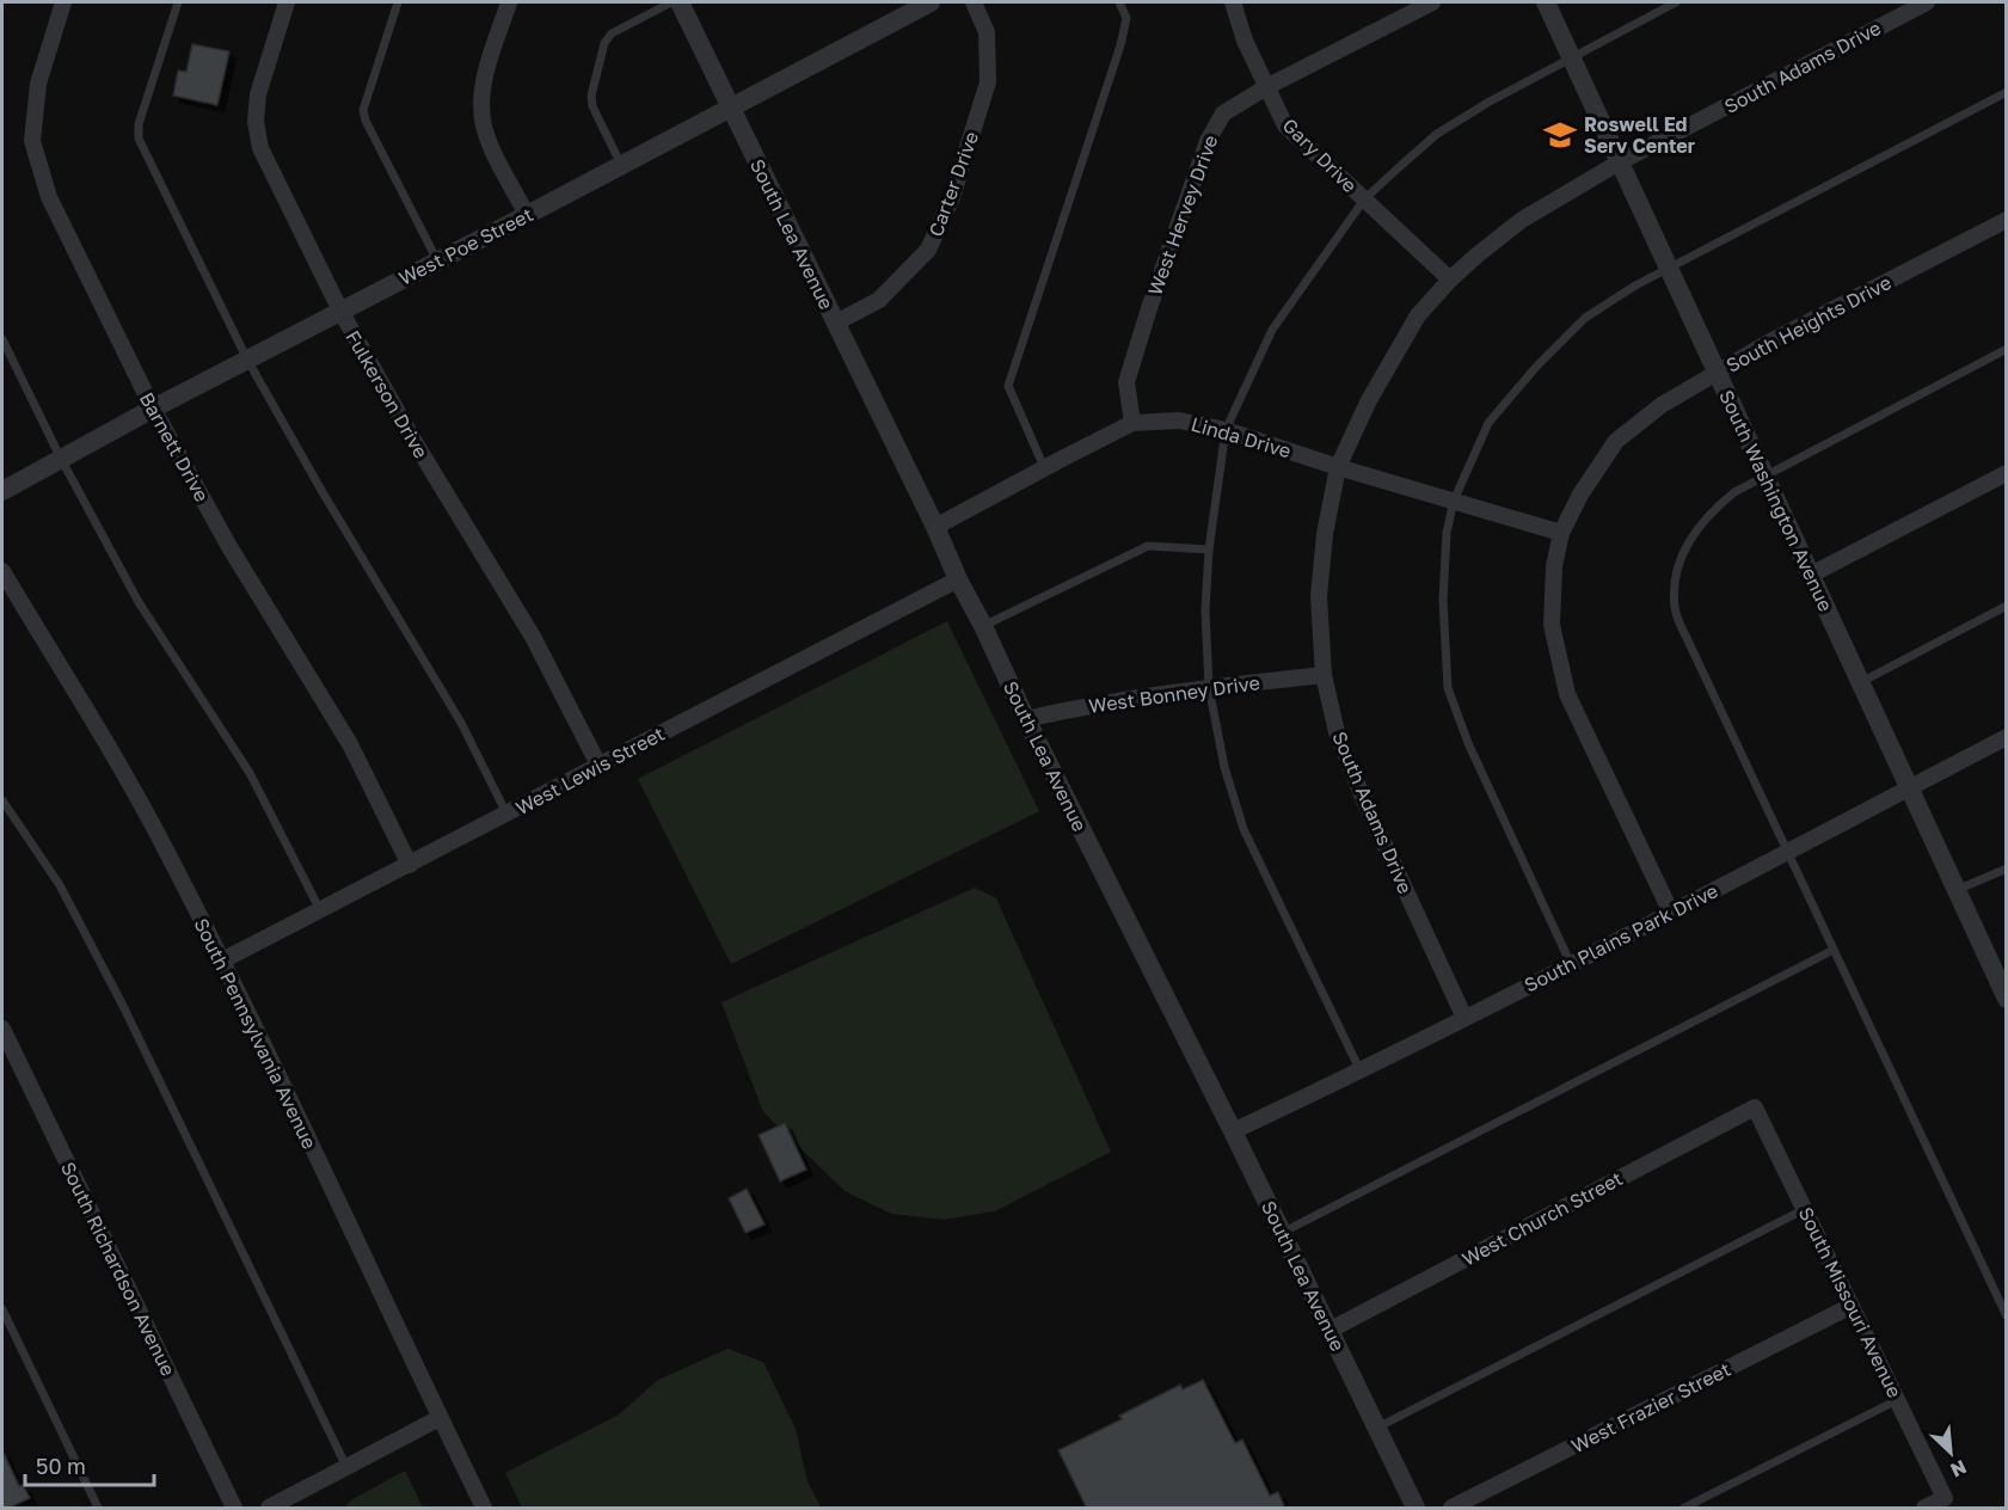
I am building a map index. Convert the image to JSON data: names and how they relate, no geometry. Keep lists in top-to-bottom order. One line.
{"streets":{"street":["South Adams Drive","Gary Drive","Carter Drive","West Hervey Drive","South Lea Avenue","West Poe Street","South Heights Drive","Fulkerson Drive","Linda Drive","Barnett Drive","South Washington Avenue","West Bonney Drive","West Lewis Street","South Plains Park Drive","South Pennsylvania Avenue","West Church Street","South Richardson Avenue","South Missouri Avenue","West Frazier Street"]},"crossings":[["South Adams Drive","Gary Drive"],["South Adams Drive","Linda Drive"],["South Adams Drive","South Washington Avenue"],["South Adams Drive","West Bonney Drive"],["South Adams Drive","South Plains Park Drive"],["Gary Drive","West Hervey Drive"],["Carter Drive","South Lea Avenue"],["West Hervey Drive","Linda Drive"],["South Lea Avenue","West Poe Street"],["South Lea Avenue","Linda Drive"],["South Lea Avenue","West Bonney Drive"],["South Lea Avenue","West Lewis Street"],["South Lea Avenue","South Plains Park Drive"],["South Lea Avenue","West Church Street"],["West Poe Street","Fulkerson Drive"],["West Poe Street","Barnett Drive"],["South Heights Drive","Linda Drive"],["South Heights Drive","South Washington Avenue"],["South Heights Drive","South Plains Park Drive"],["Fulkerson Drive","West Lewis Street"],["Barnett Drive","West Lewis Street"],["South Washington Avenue","South Plains Park Drive"],["West Lewis Street","South Pennsylvania Avenue"],["West Church Street","South Missouri Avenue"],["South Missouri Avenue","West Frazier Street"]],"places":{"school or university":["Roswell Ed Serv Center"]},"scale_bar":"50 m","north":"bottom right"}
